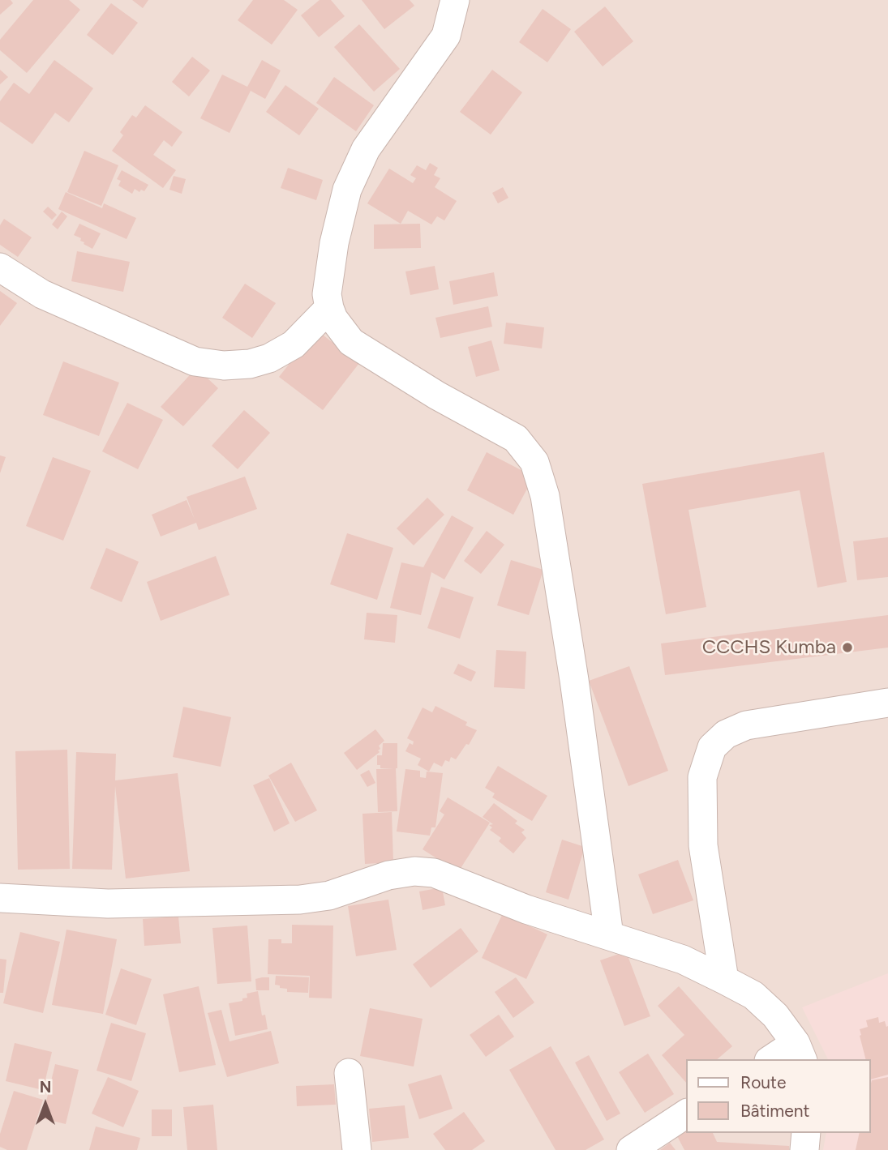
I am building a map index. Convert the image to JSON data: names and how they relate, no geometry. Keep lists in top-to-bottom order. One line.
{"places":["CCCHS Kumba"],"legend":["Route","Bâtiment"],"north":"top"}
